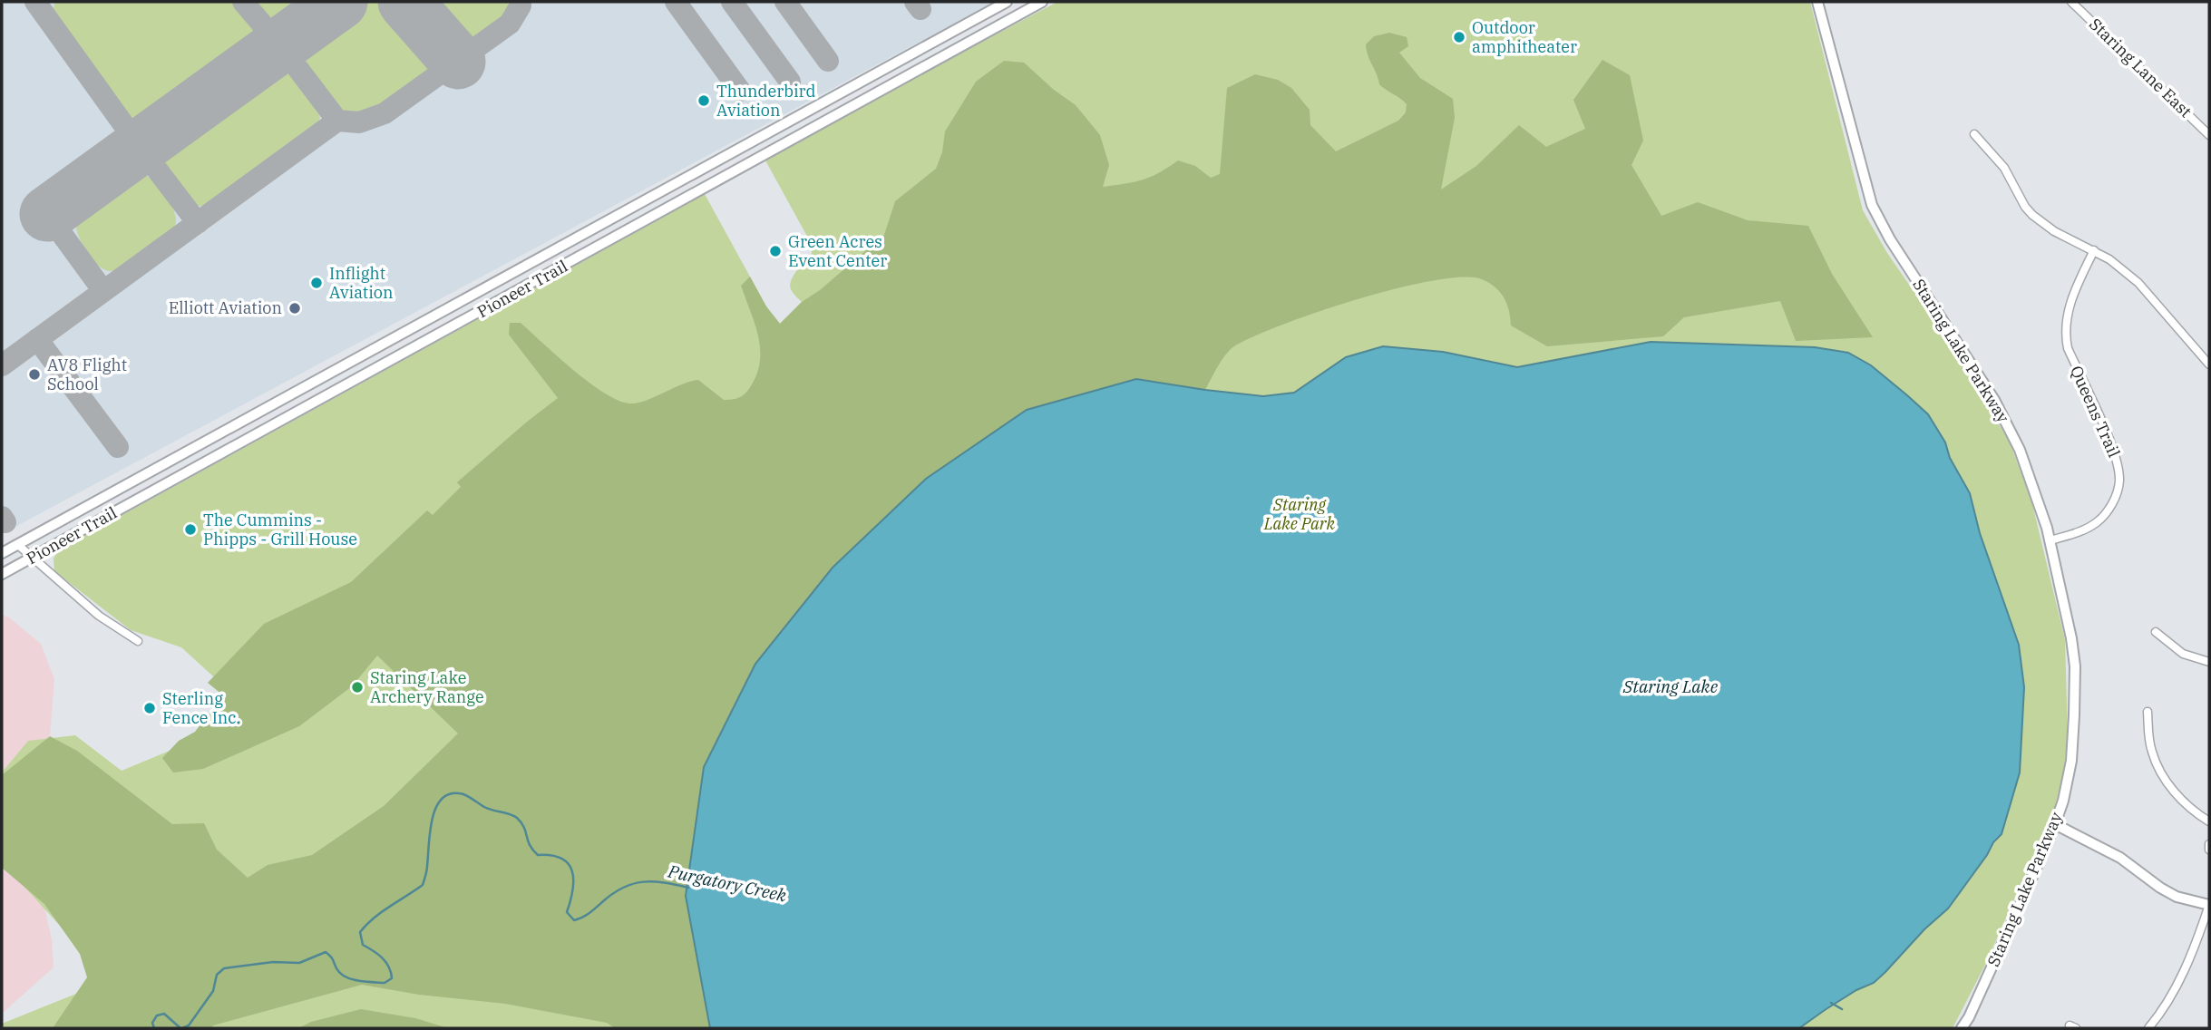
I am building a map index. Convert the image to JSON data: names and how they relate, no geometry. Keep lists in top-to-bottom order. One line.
{"streets":{"main road":["Pioneer Trail","Staring Lake Parkway"],"street":["Staring Lane East","Queens Trail"]},"crossings":[["Staring Lake Parkway","Queens Trail"]],"water":["Staring Lake","Purgatory Creek"],"parks":["Staring Lake Park"],"places":["Outdoor amphitheater","Thunderbird Aviation","Green Acres Event Center","Inflight Aviation","Elliott Aviation","AV8 Flight School","The Cummins - Phipps - Grill House","Staring Lake Archery Range","Sterling Fence Inc."]}
